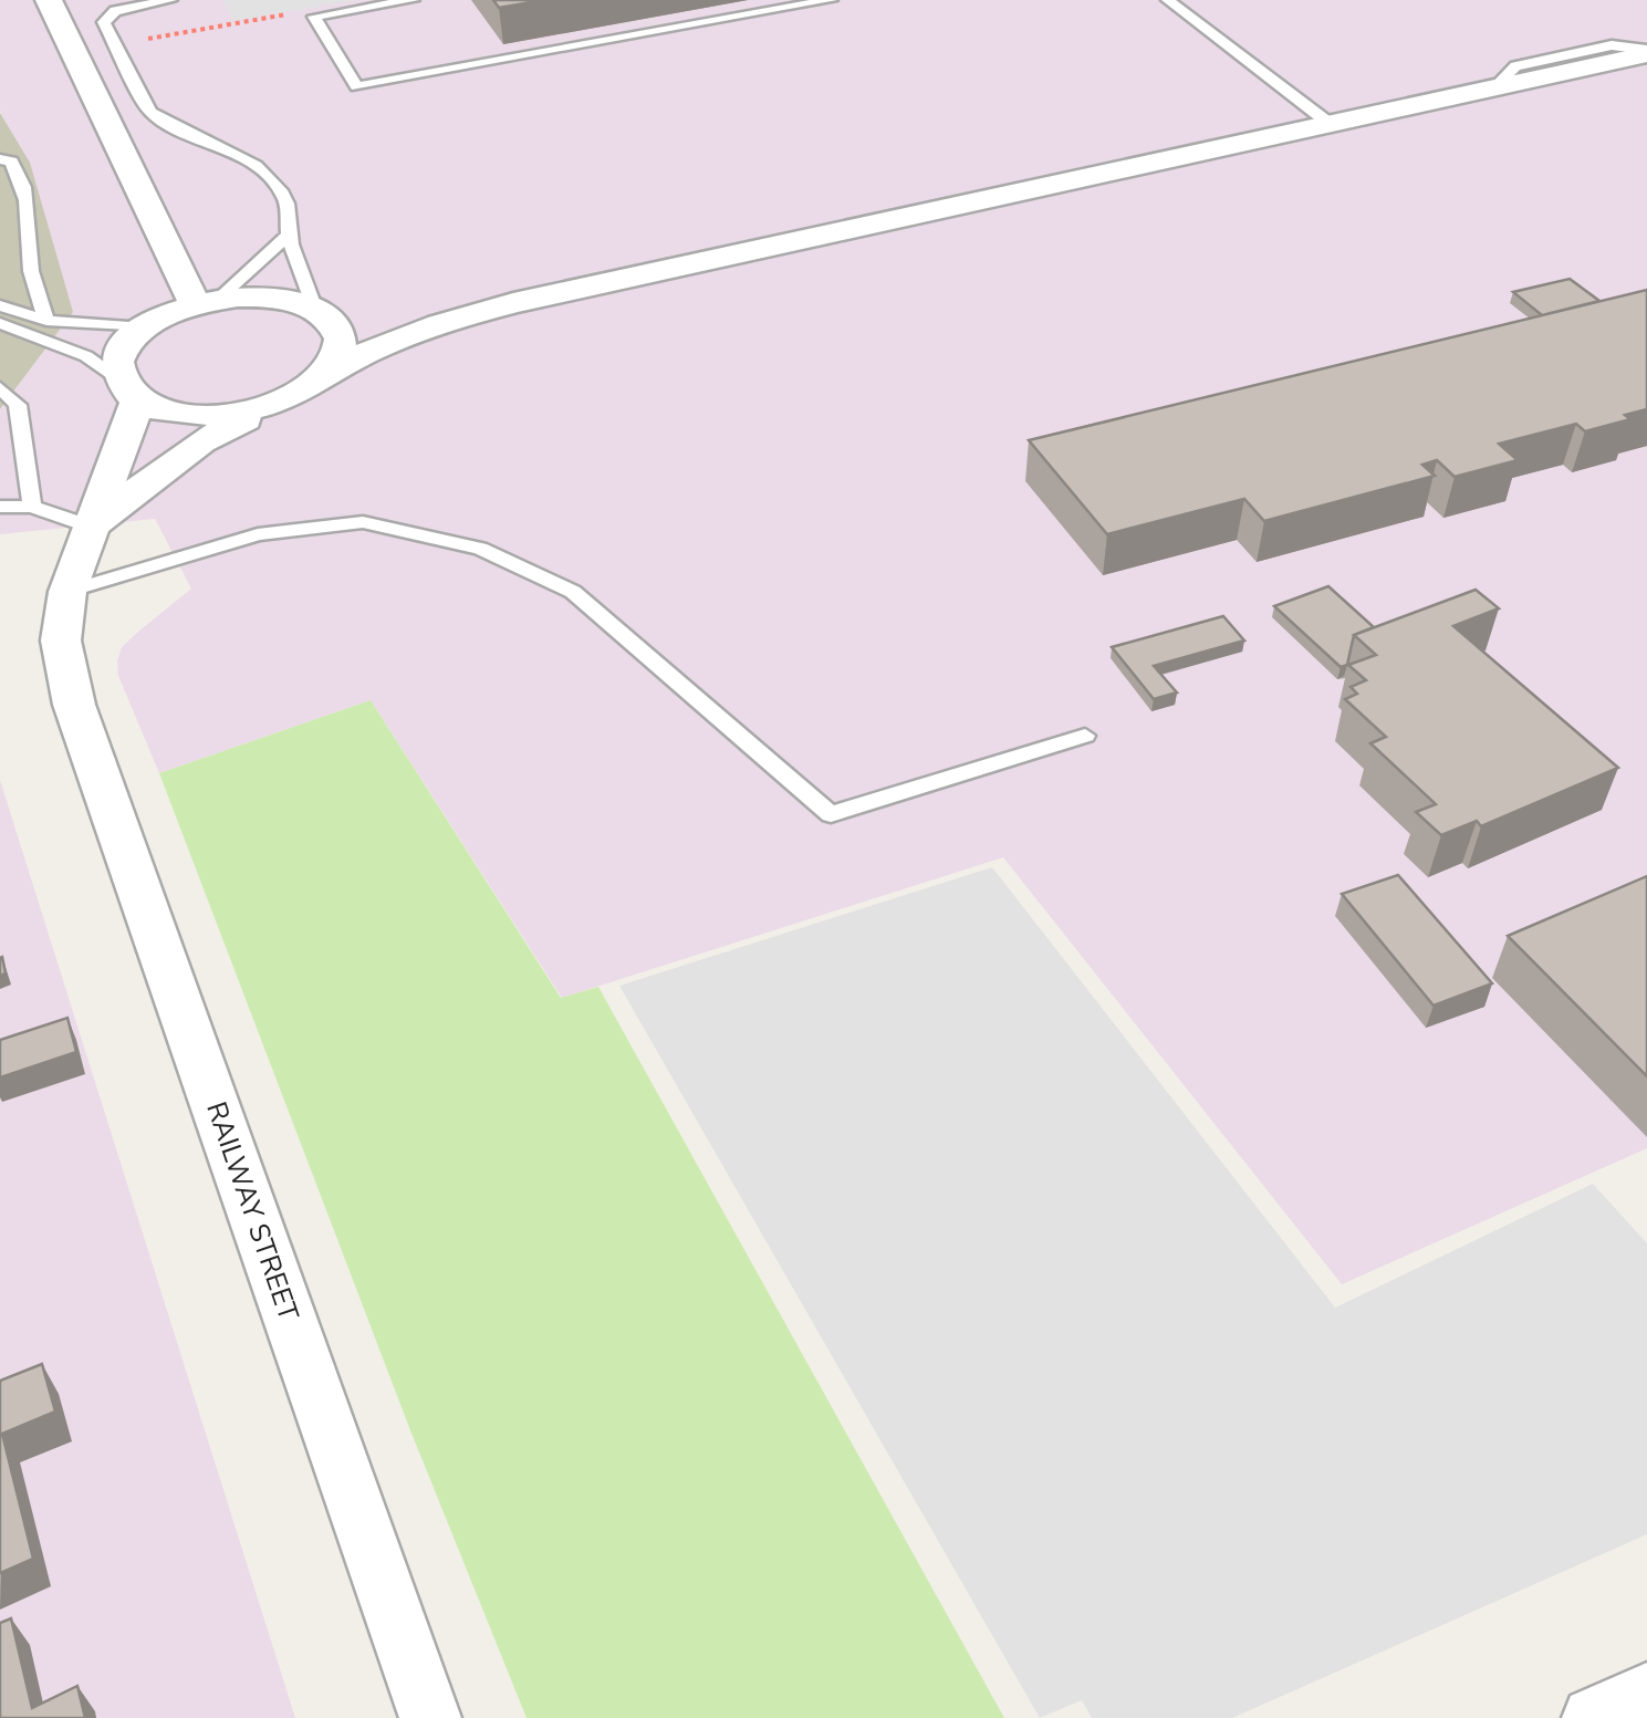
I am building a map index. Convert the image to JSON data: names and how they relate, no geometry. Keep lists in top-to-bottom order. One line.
{"streets":{"street":["RAILWAY STREET"]}}
